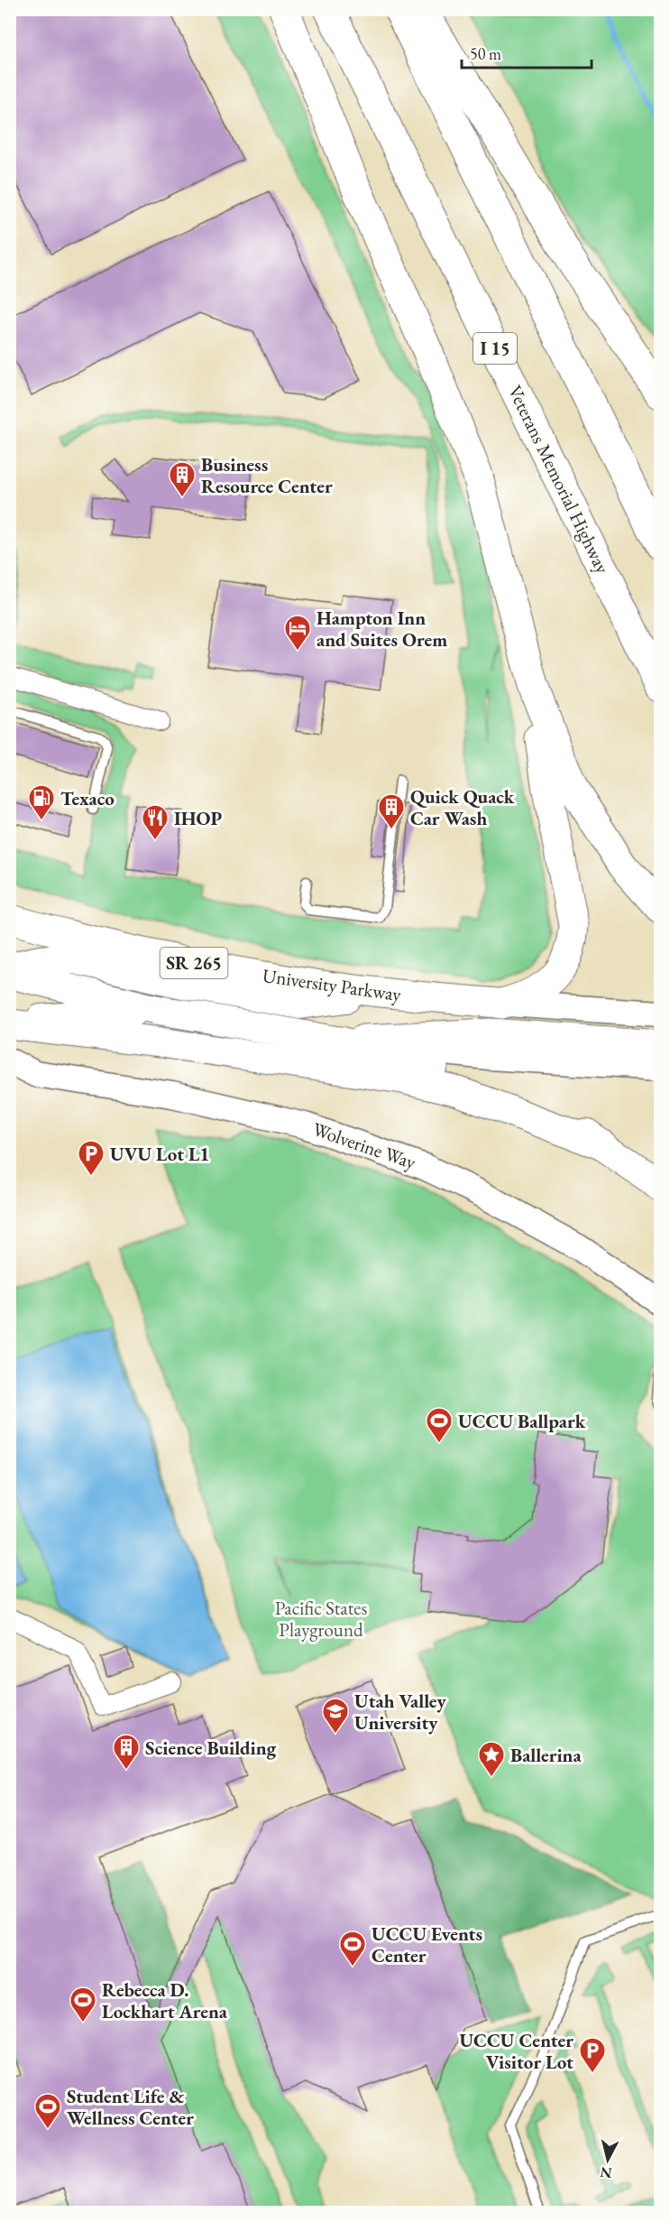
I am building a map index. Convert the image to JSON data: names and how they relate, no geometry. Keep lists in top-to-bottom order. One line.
{"streets":{"highway":["I 15","Veterans Memorial Highway"],"main road":["SR 265","University Parkway","Wolverine Way"]},"parks":["Pacific States Playground"],"places":{"building":["Business Resource Center","Quick Quack Car Wash","Science Building"],"hotel":["Hampton Inn and Suites Orem"],"fuel station":["Texaco"],"restaurant":["IHOP"],"parking":["UVU Lot L1","UCCU Center Visitor Lot"],"sports":["UCCU Ballpark","UCCU Events Center","Rebecca D. Lockhart Arena","Student Life & Wellness Center"],"school or university":["Utah Valley University"],"place":["Ballerina"]},"scale_bar":"50 m","north":"bottom"}
